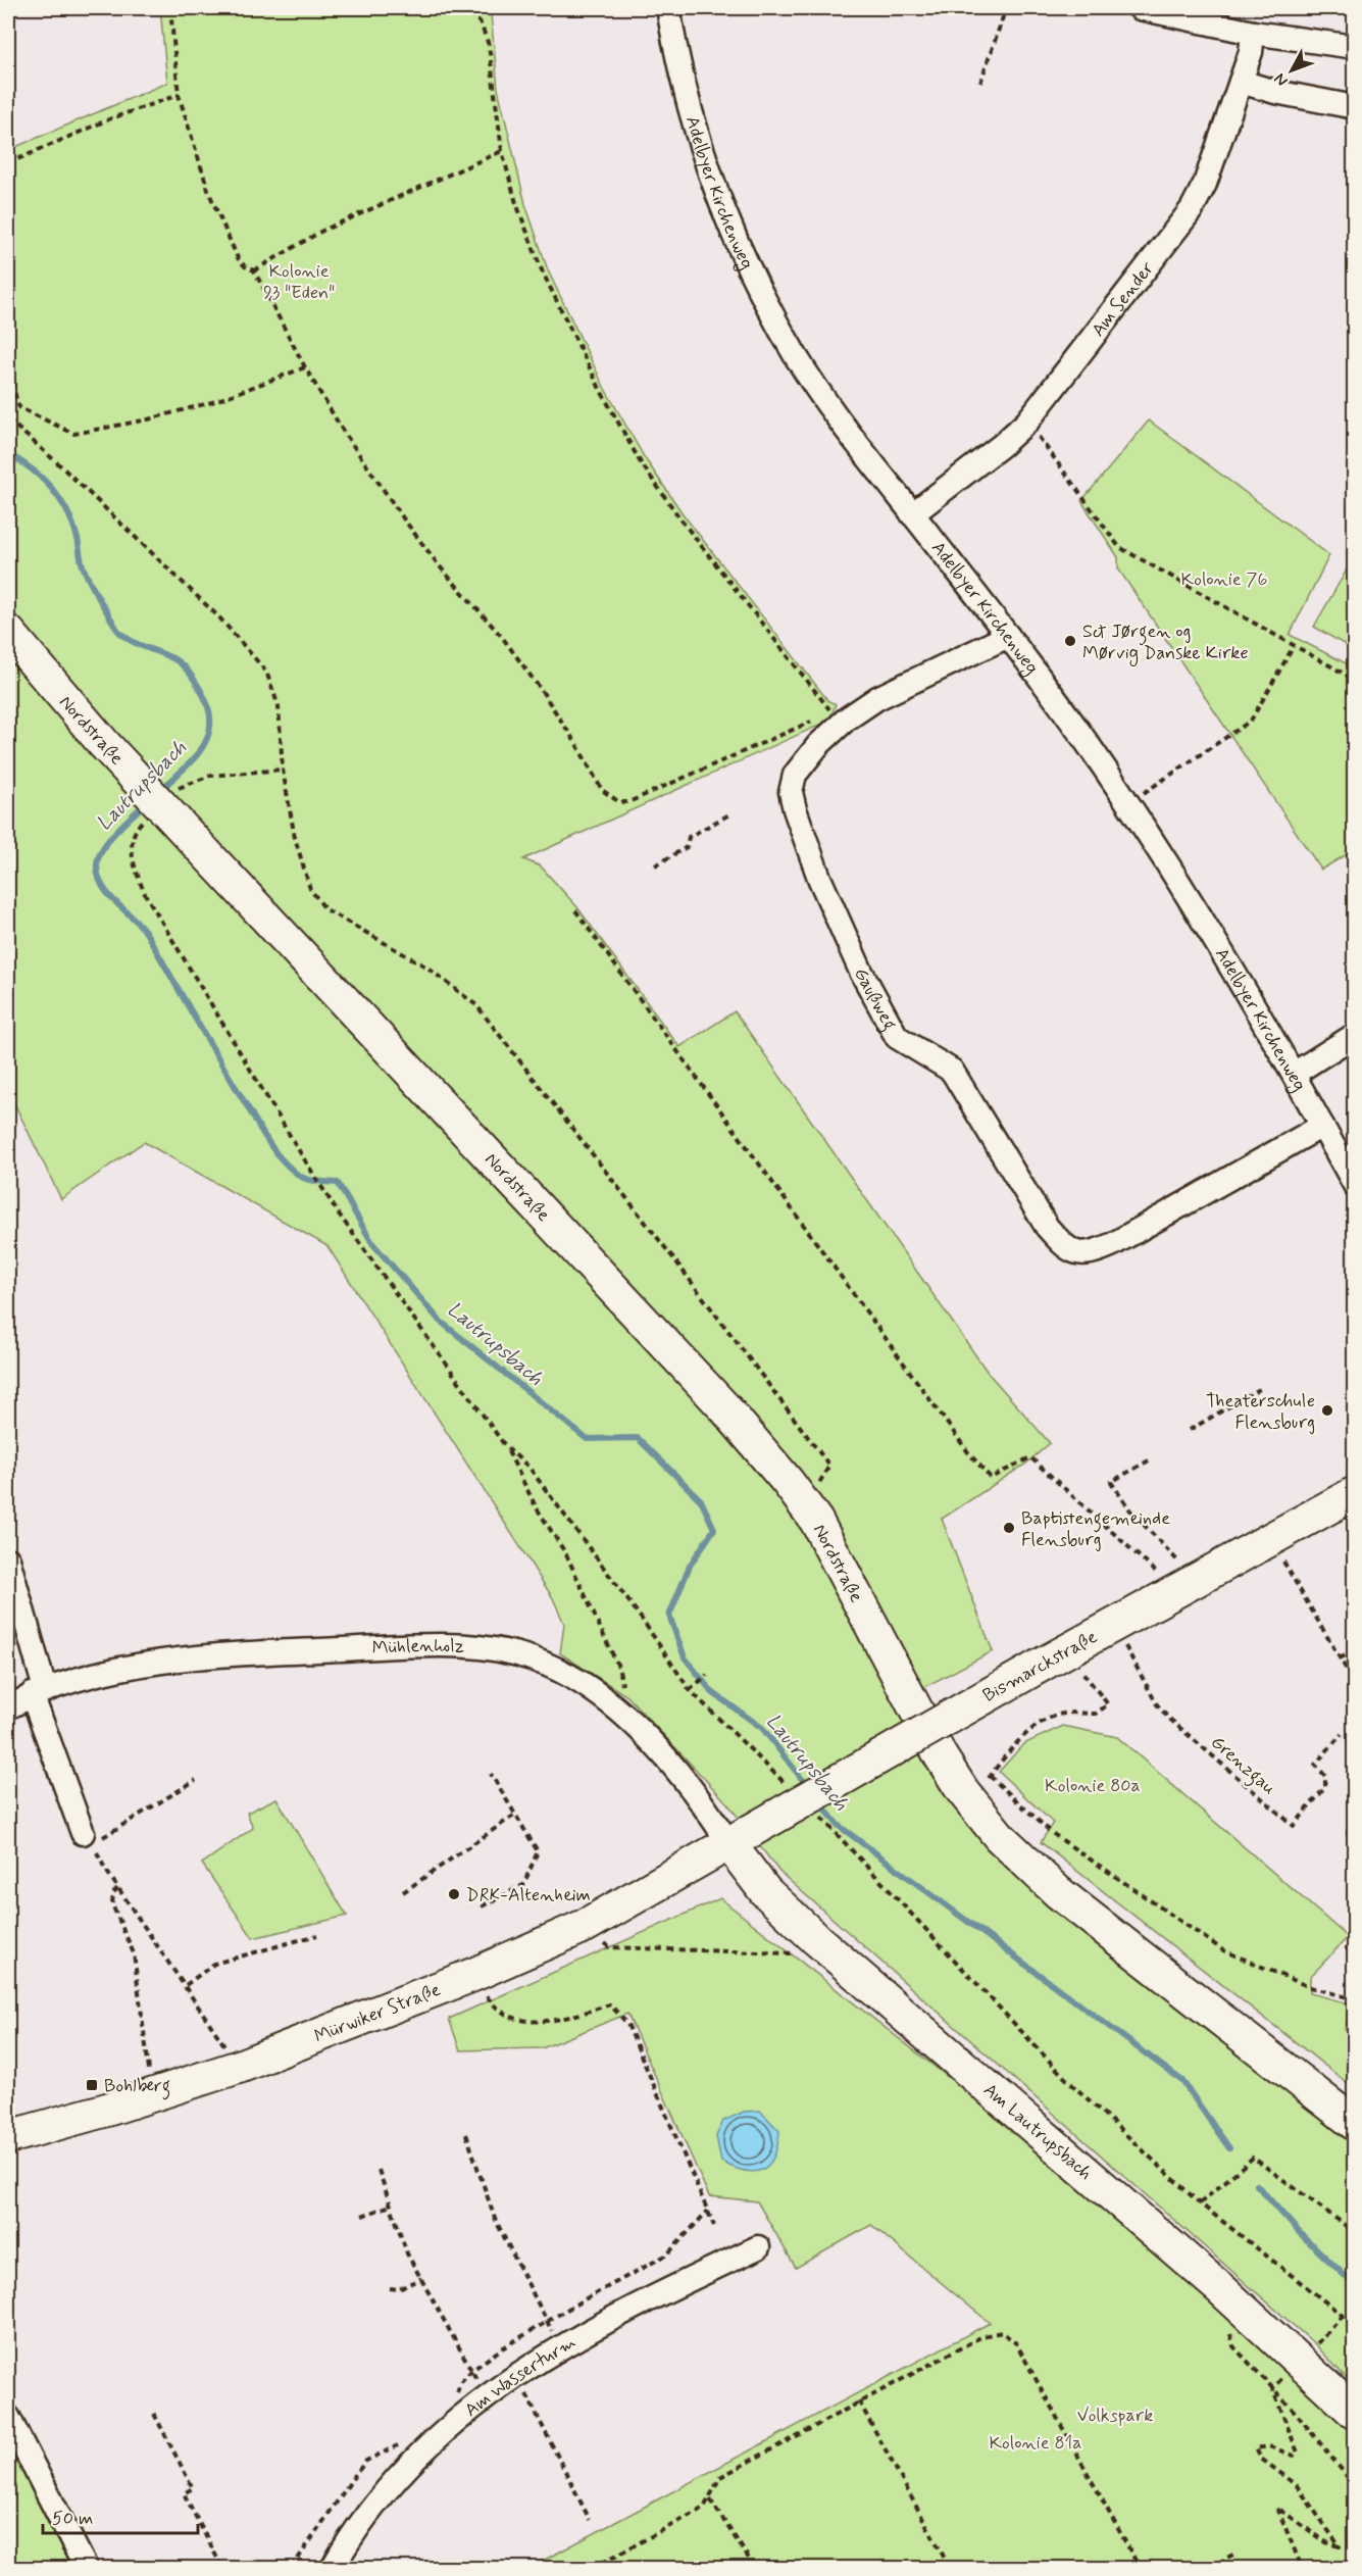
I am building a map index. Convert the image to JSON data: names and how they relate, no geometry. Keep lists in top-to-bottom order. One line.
{"streets":{"main road":["Nordstraße","Bismarckstraße","Mürwiker Straße","Am Lautrupsbach"],"street":["Adelbyer Kirchenweg","Am Sender","Gaußweg","Mühlenholz","Am Wasserturm"],"path":["Grenzgau"]},"crossings":[["Adelbyer Kirchenweg","Am Sender"],["Adelbyer Kirchenweg","Gaußweg"],["Mühlenholz","Bismarckstraße"],["Mühlenholz","Mürwiker Straße"],["Mühlenholz","Am Lautrupsbach"],["Bismarckstraße","Grenzgau"],["Bismarckstraße","Mürwiker Straße"],["Bismarckstraße","Am Lautrupsbach"],["Mürwiker Straße","Am Lautrupsbach"]],"water":["Lautrupsbach"],"parks":["Kolonie 93 \"Eden\"","Kolonie 76","Kolonie 80a","Volkspark","Kolonie 81a"],"places":{"other":["Sct Jørgen og Mørvig Danske Kirke","Theaterschule Flensburg","Baptistengemeinde Flensburg","DRK-Altenheim"],"transit":["Bohlberg"]},"scale_bar":"50 m","north":"bottom left"}
